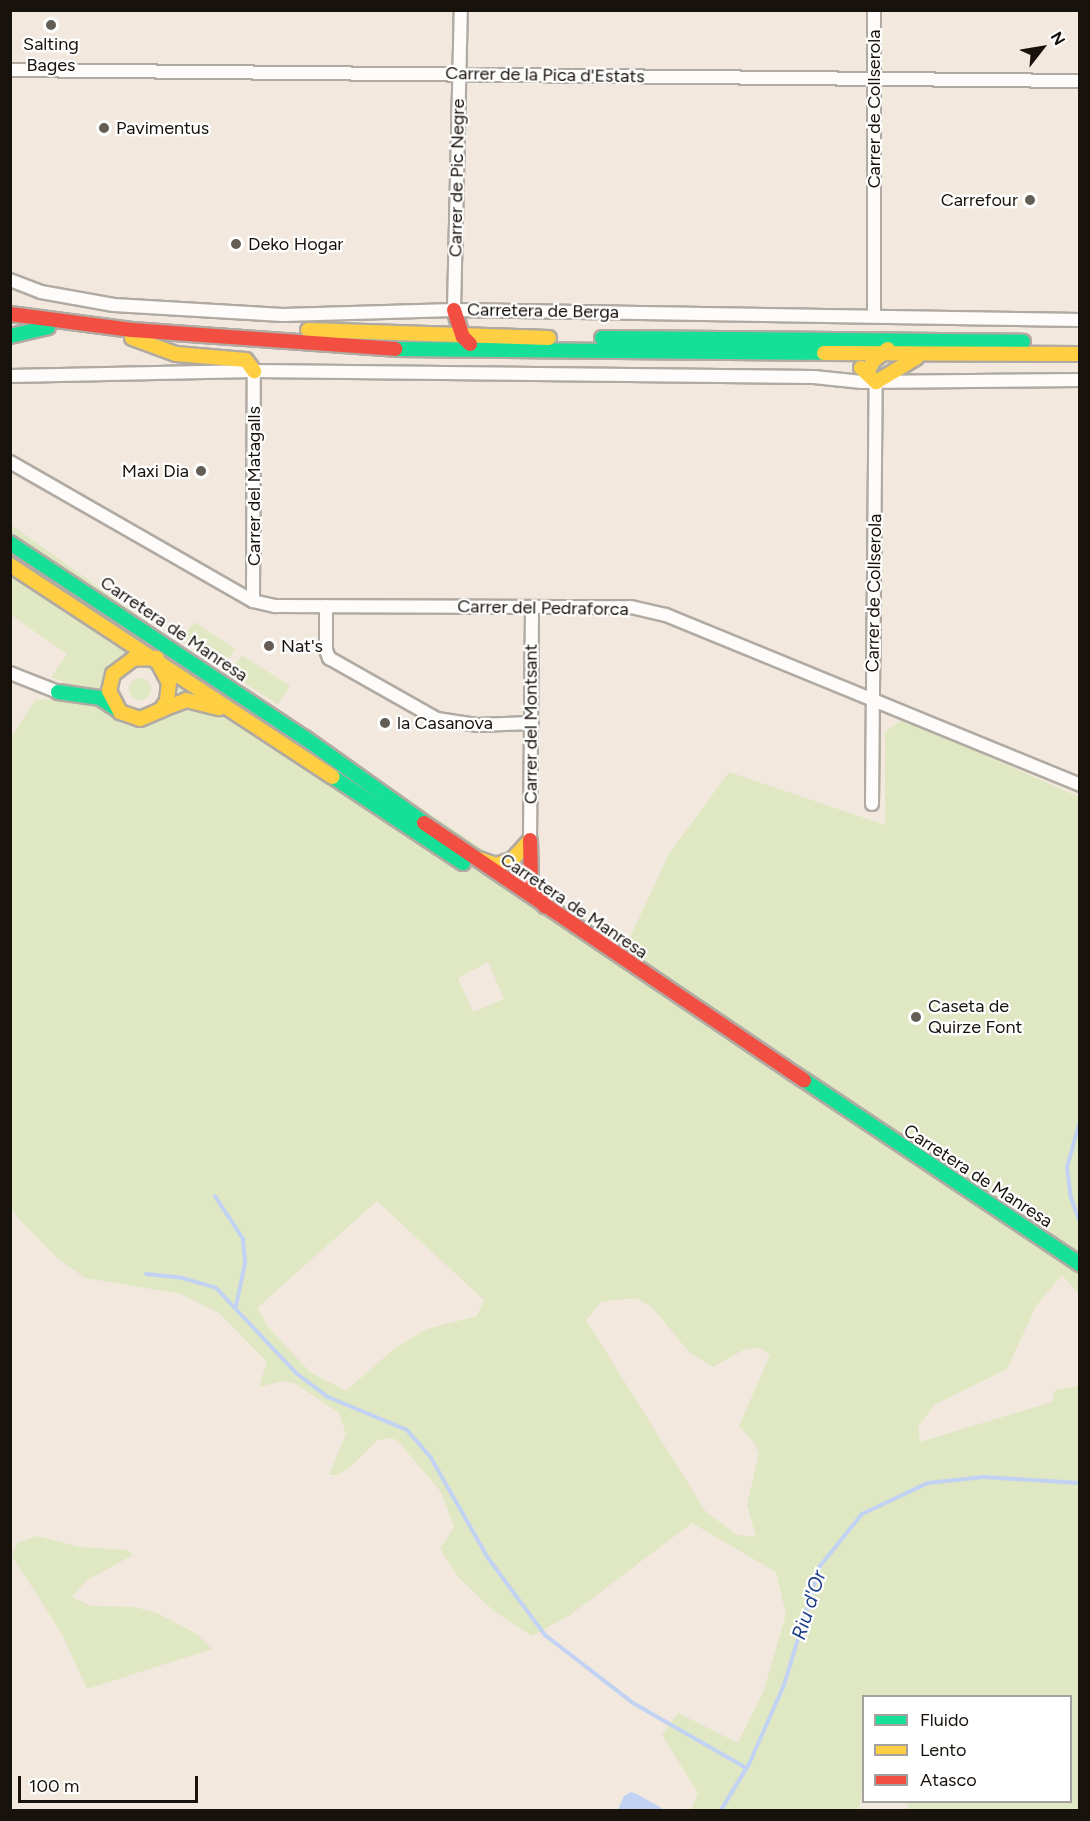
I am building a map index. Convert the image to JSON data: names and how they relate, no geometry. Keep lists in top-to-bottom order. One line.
{"streets":{"main road":["Carretera de Manresa"],"street":["Carrer de la Pica d'Estats","Carrer de Collserola","Carrer de Pic Negre","Carretera de Berga","Carrer del Matagalls","Carrer del Pedraforca","Carrer del Montsant"]},"crossings":[["Carrer de la Pica d'Estats","Carrer de Collserola"],["Carrer de la Pica d'Estats","Carrer de Pic Negre"],["Carrer de Collserola","Carretera de Berga"],["Carrer de Collserola","Carrer del Pedraforca"],["Carrer de Pic Negre","Carretera de Berga"],["Carrer del Matagalls","Carrer del Pedraforca"],["Carrer del Pedraforca","Carrer del Montsant"]],"water":["Riu d'Or"],"places":["Salting Bages","Pavimentus","Carrefour","Deko Hogar","Maxi Dia","Nat's","la Casanova","Caseta de Quirze Font"],"legend":["Fluido","Lento","Atasco"],"scale_bar":"100 m","north":"top right"}
